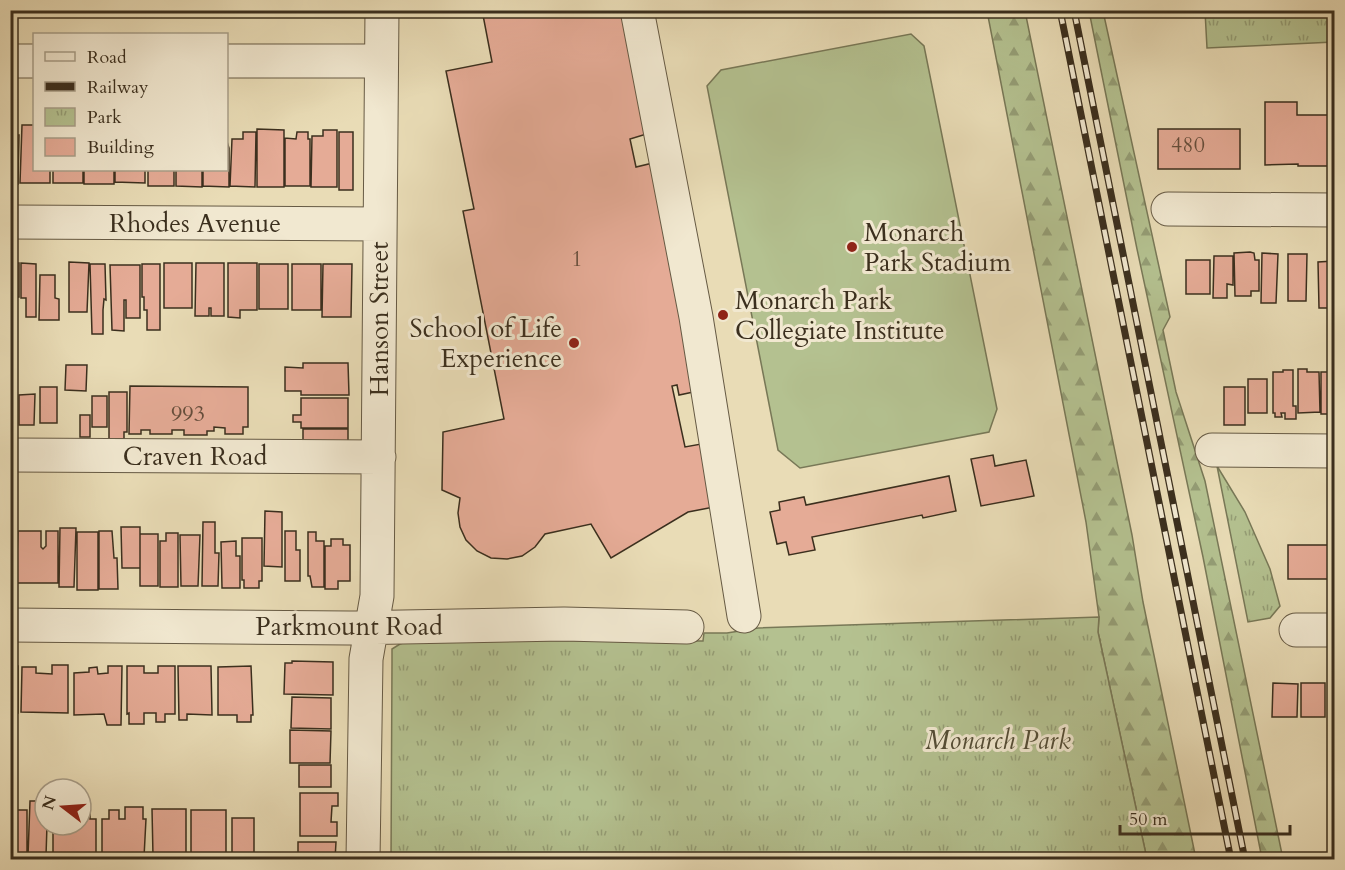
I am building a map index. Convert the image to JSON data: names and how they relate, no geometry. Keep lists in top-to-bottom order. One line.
{"streets":{"street":["Rhodes Avenue","Hanson Street","Craven Road","Parkmount Road"]},"crossings":[["Rhodes Avenue","Hanson Street"],["Hanson Street","Craven Road"],["Hanson Street","Parkmount Road"]],"parks":["Monarch Park"],"places":["Monarch Park Stadium","Monarch Park Collegiate Institute","School of Life Experience"],"house_numbers":["480","1","993"],"legend":["Road","Railway","Park","Building"],"scale_bar":"50 m","north":"left"}
